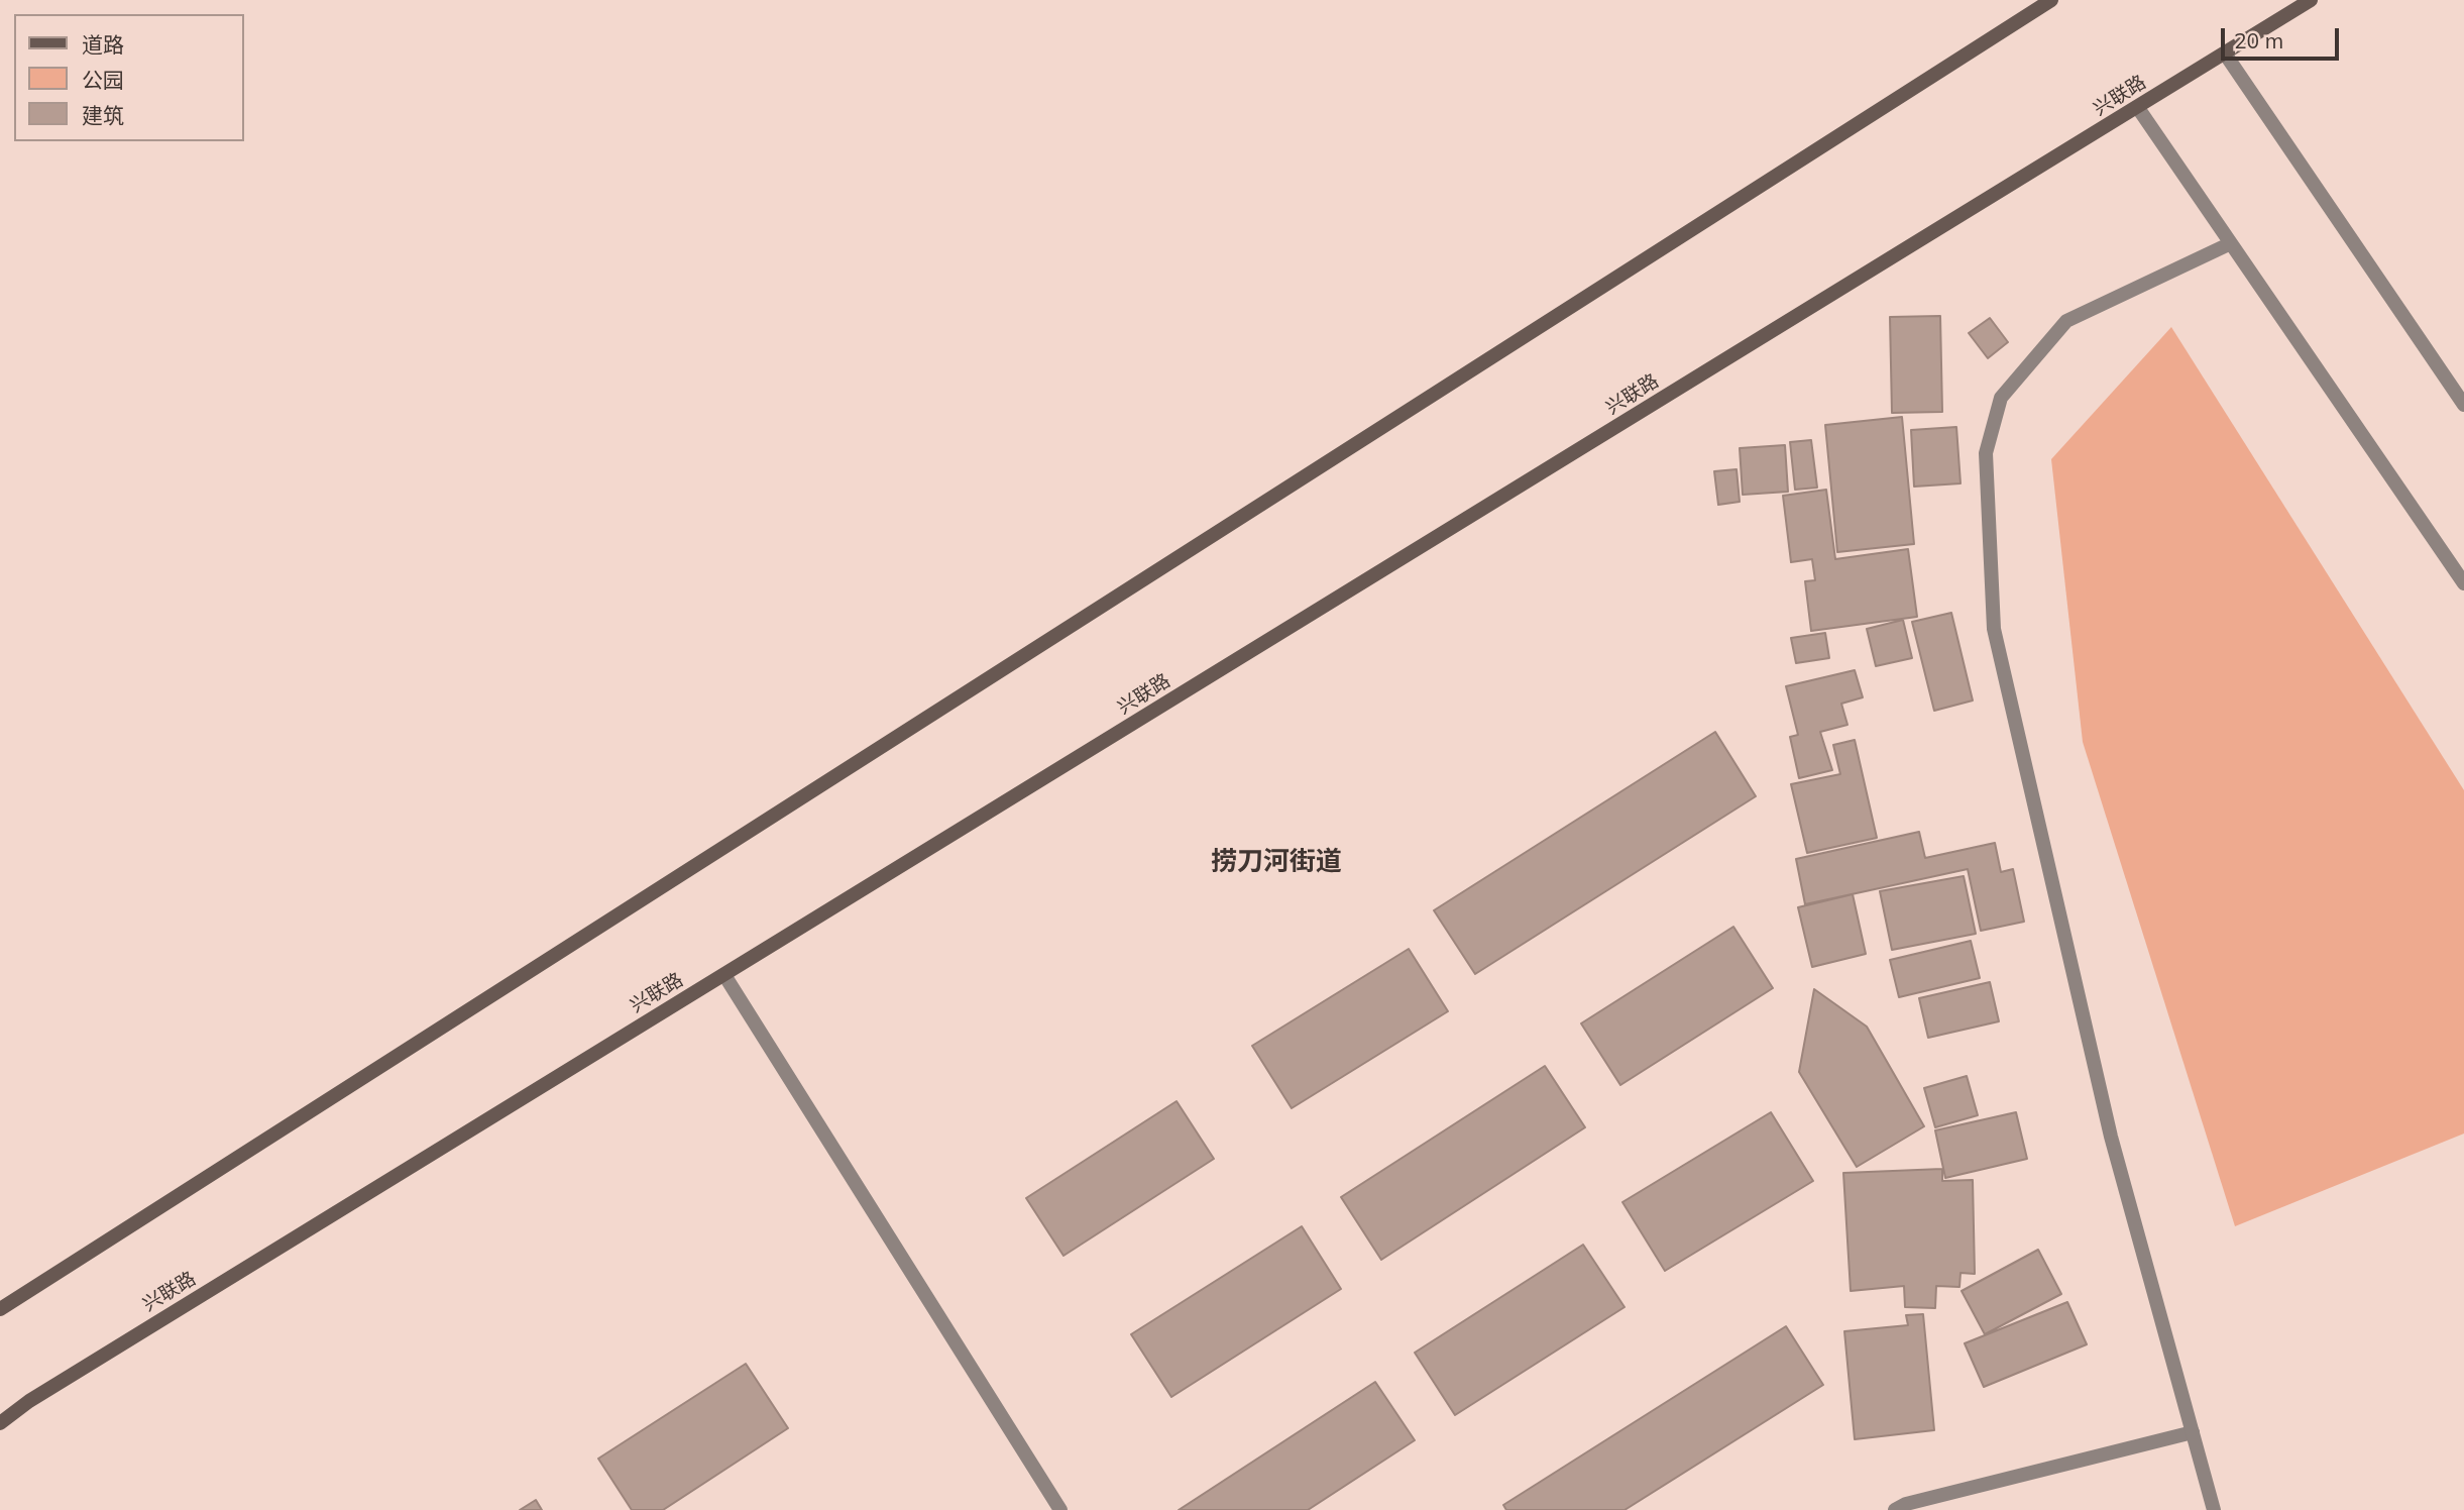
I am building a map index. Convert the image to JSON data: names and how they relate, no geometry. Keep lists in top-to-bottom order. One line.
{"streets":{"main road":["兴联路"]},"districts":["捞刀河街道"],"legend":["道路","公园","建筑"],"scale_bar":"20 m"}
